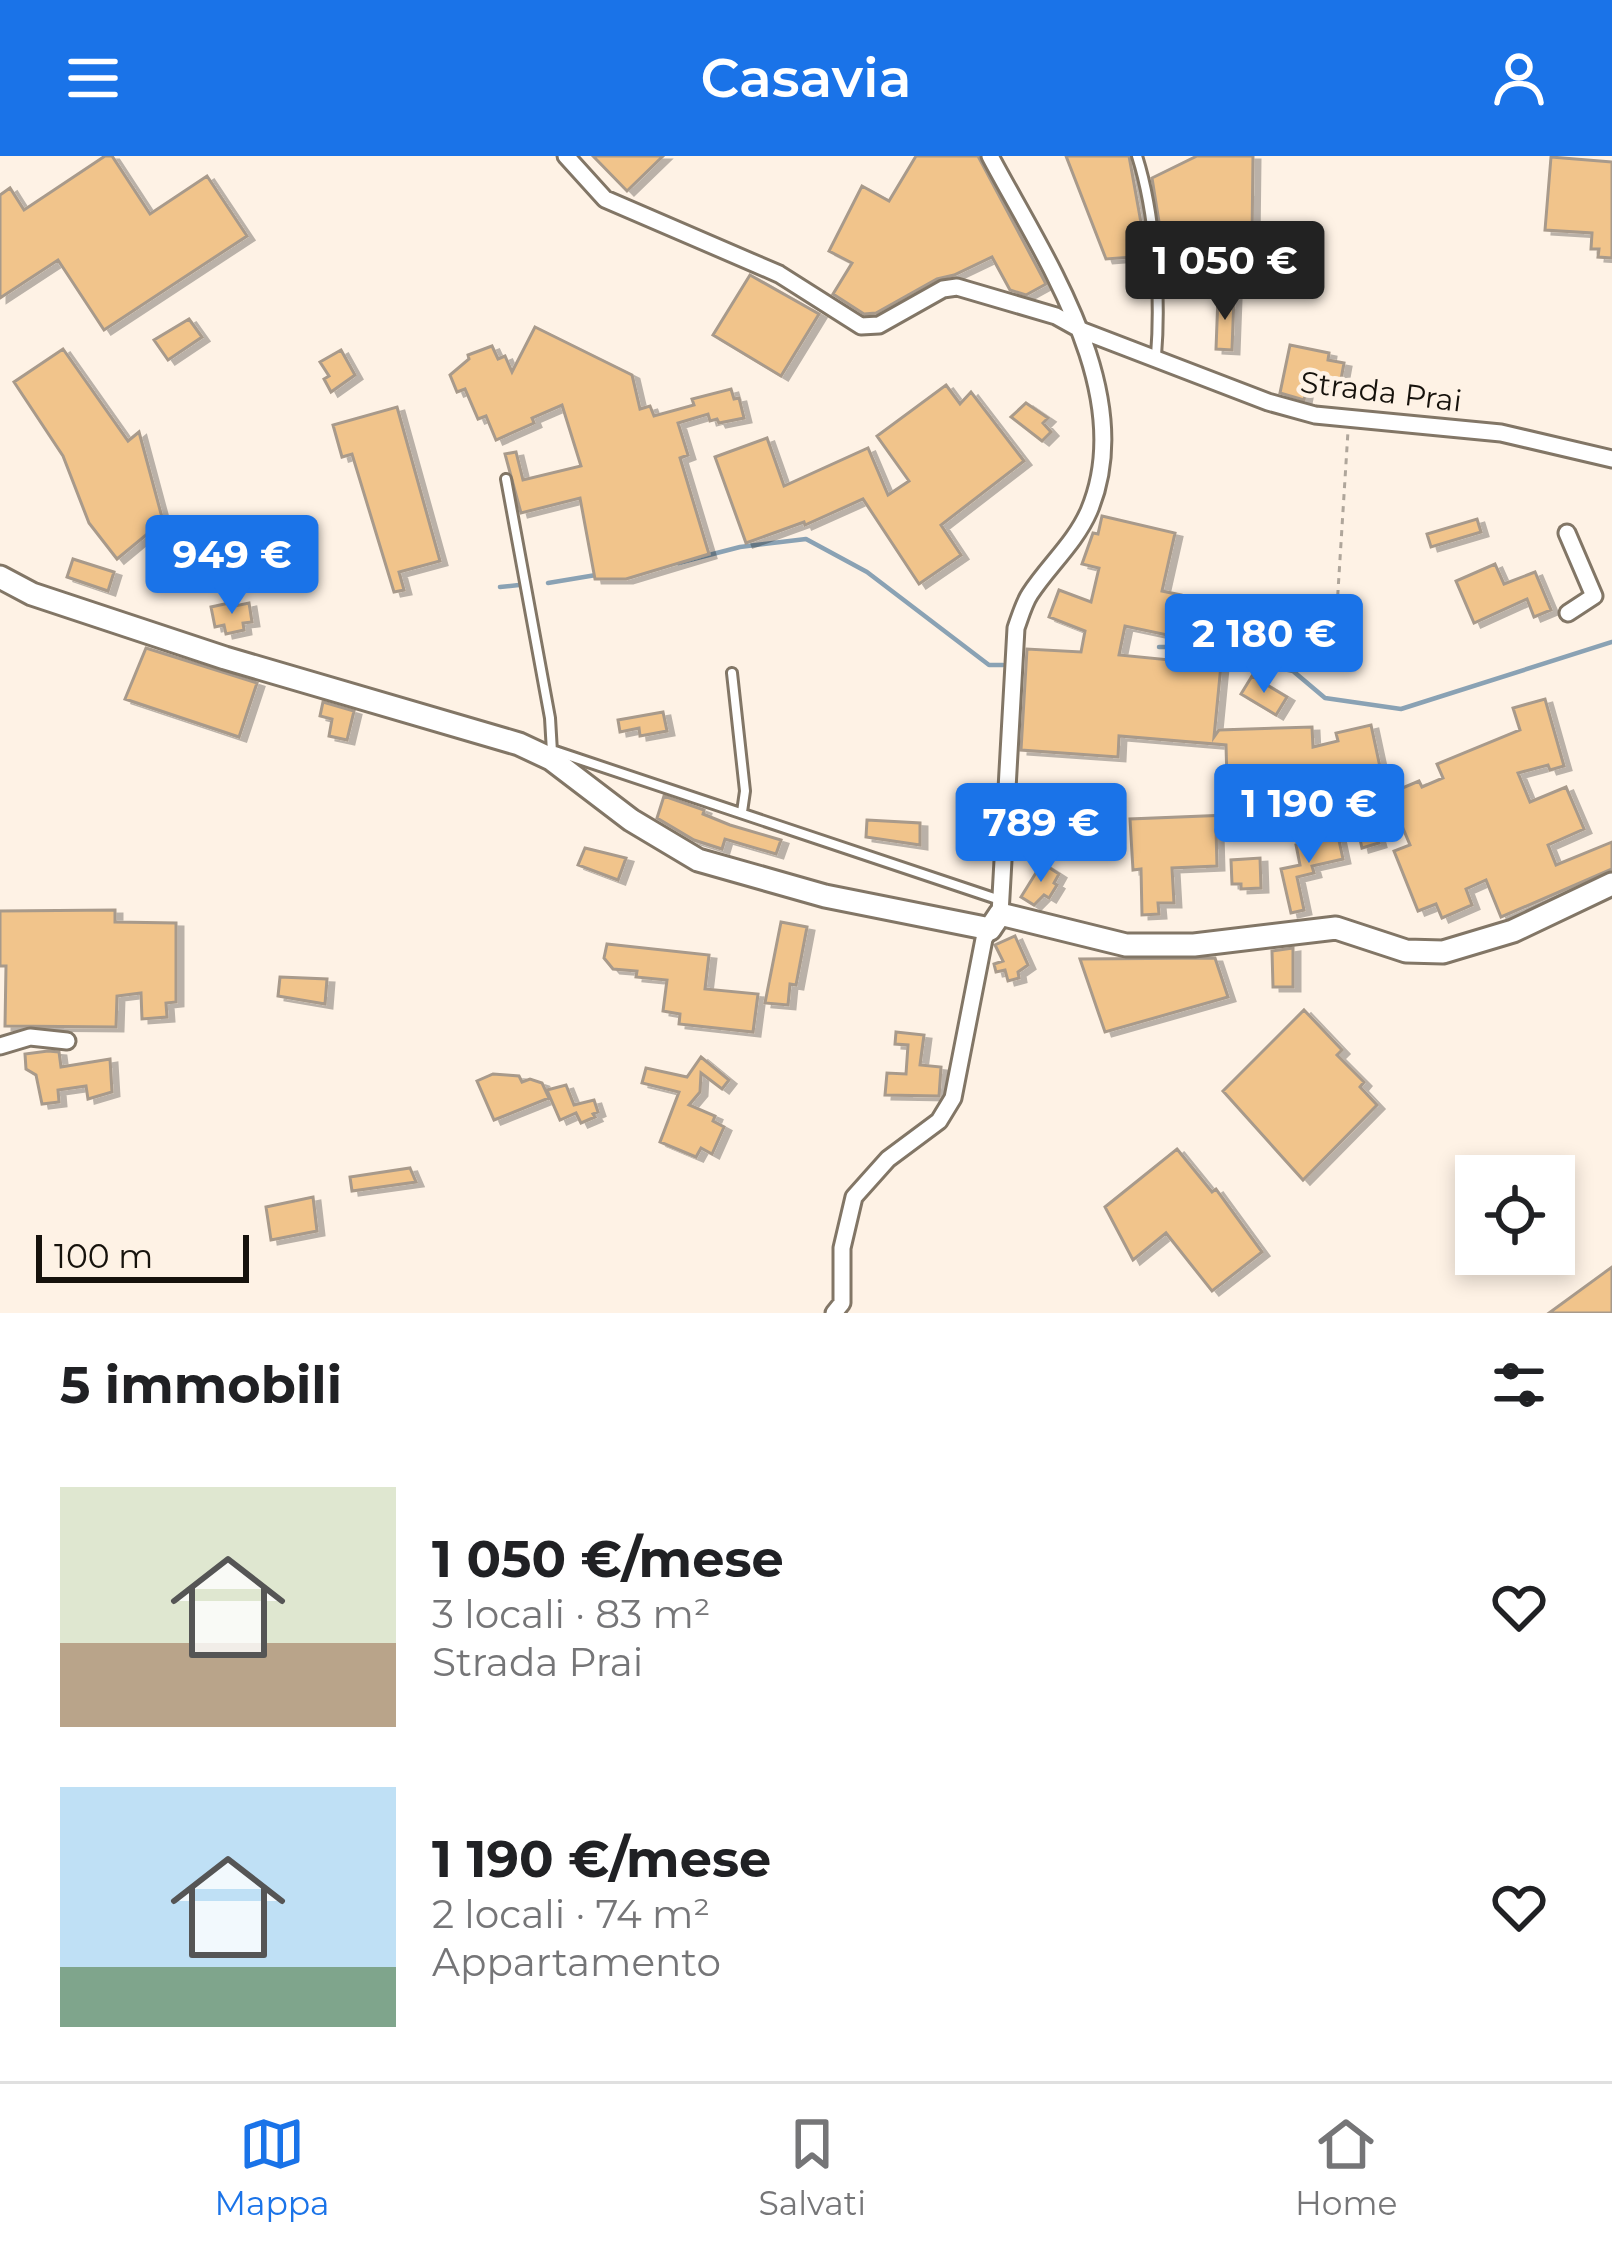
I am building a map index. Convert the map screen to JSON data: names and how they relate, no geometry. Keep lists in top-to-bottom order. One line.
{"streets":{"street":["Strada Prai"]},"scale_bar":"100 m","page":{"header":"Casavia","price":["1 050 €","949 €","2 180 €","1 190 €","789 €"],"scale":"100 m","heading":"5 immobili","list":[{"name":"1 050 €/mese","note":"3 locali · 83 m² · Strada Prai"},{"name":"1 190 €/mese","note":"2 locali · 74 m² · Appartamento"}],"tabs":["Mappa","Salvati","Home"]}}
